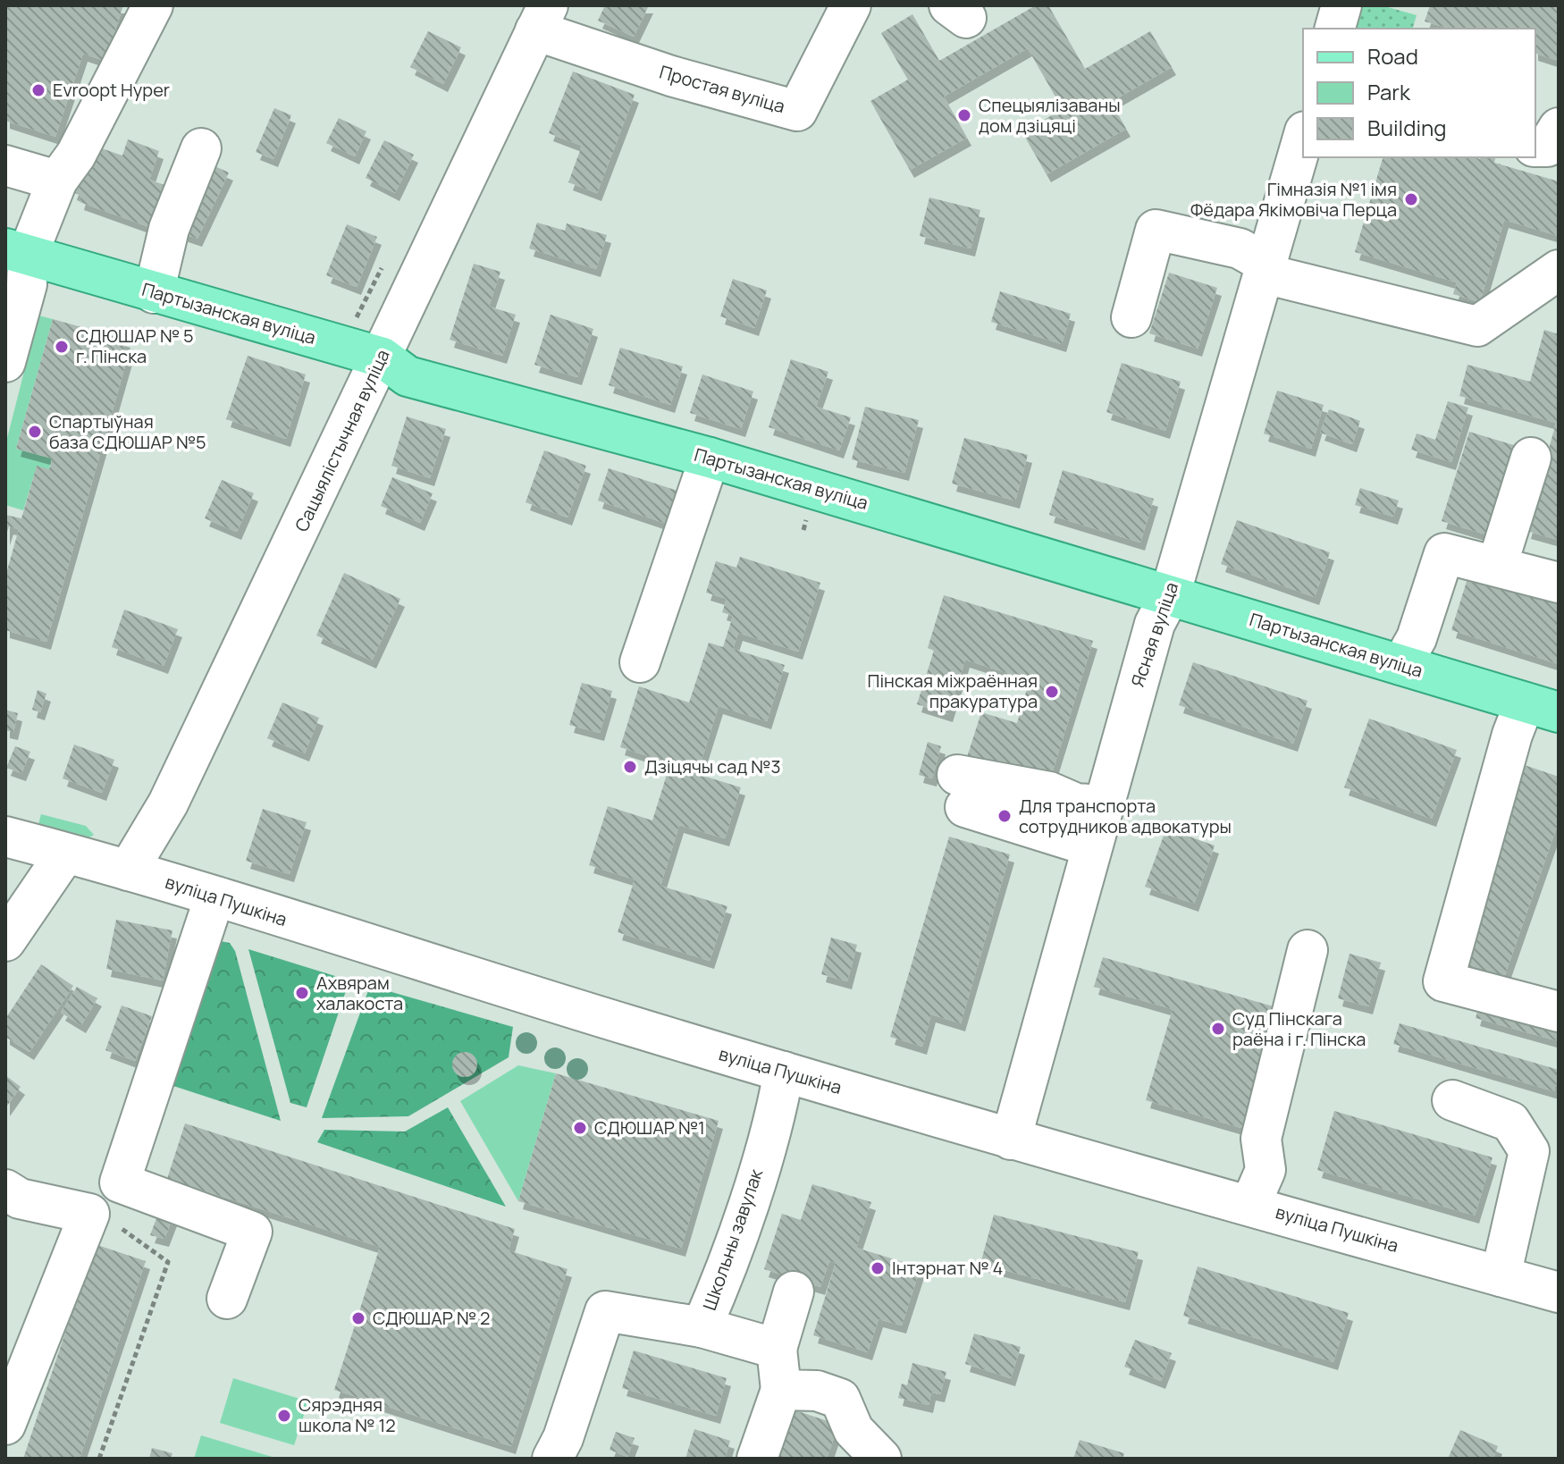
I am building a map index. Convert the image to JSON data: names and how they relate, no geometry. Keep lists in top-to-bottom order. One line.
{"streets":{"main road":["Партызанская вуліца"],"street":["Простая вуліца","Сацыялістычная вуліца","Ясная вуліца","вуліца Пушкіна","Школьны завулак"]},"crossings":[["Простая вуліца","Сацыялістычная вуліца"],["Партызанская вуліца","Сацыялістычная вуліца"],["Партызанская вуліца","Ясная вуліца"],["Сацыялістычная вуліца","вуліца Пушкіна"],["Ясная вуліца","вуліца Пушкіна"],["вуліца Пушкіна","Школьны завулак"]],"places":["Evroopt Hyper","Спецыялізаваны дом дзіцяці","Гімназія №1 імя Фёдара Якімовіча Перца","СДЮШАР № 5 г. Пінска","Спартыўная база СДЮШАР №5","Пінская міжраённая пракуратура","Дзіцячы сад №3","Для транспорта сотрудников адвокатуры","Ахвярам халакоста","Суд Пінскага раёна і г. Пінска","СДЮШАР №1","Інтэрнат № 4","СДЮШАР № 2","Сярэдняя школа № 12"],"legend":["Road","Park","Building"]}
